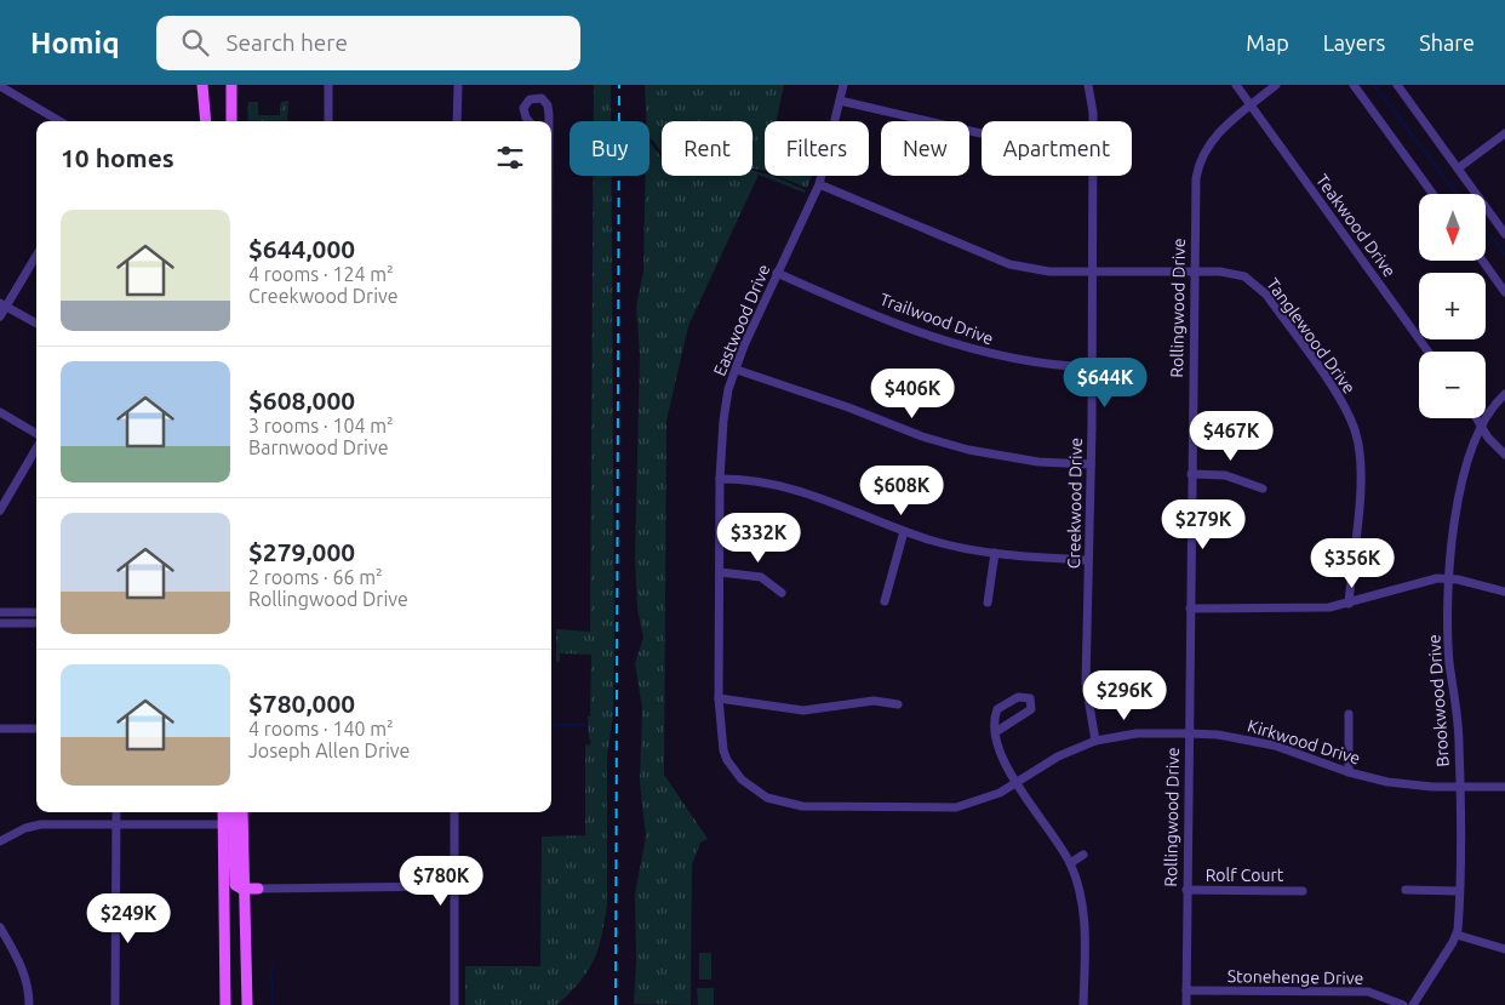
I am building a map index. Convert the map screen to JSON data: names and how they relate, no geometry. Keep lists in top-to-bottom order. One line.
{"streets":{"street":["Teakwood Drive","Rollingwood Drive","Trailwood Drive","Eastwood Drive","Tanglewood Drive","Creekwood Drive","Brookwood Drive","Kirkwood Drive","Rolf Court","Stonehenge Drive"]},"crossings":[["Teakwood Drive","Rollingwood Drive"],["Rollingwood Drive","Tanglewood Drive"],["Rollingwood Drive","Kirkwood Drive"],["Rollingwood Drive","Rolf Court"],["Rollingwood Drive","Stonehenge Drive"],["Trailwood Drive","Eastwood Drive"],["Trailwood Drive","Creekwood Drive"],["Eastwood Drive","Tanglewood Drive"],["Eastwood Drive","Kirkwood Drive"],["Tanglewood Drive","Creekwood Drive"],["Creekwood Drive","Kirkwood Drive"],["Brookwood Drive","Kirkwood Drive"]],"north":"bottom","page":{"header":"Homiq","search":"Search here","nav":["Map","Layers","Share"],"chip":["Buy","Rent","Filters","New","Apartment"],"heading":"10 homes","map_buttons":["+","−"],"list":[{"name":"$644,000","note":"4 rooms · 124 m² · Creekwood Drive"},{"name":"$608,000","note":"3 rooms · 104 m² · Barnwood Drive"},{"name":"$279,000","note":"2 rooms · 66 m² · Rollingwood Drive"},{"name":"$780,000","note":"4 rooms · 140 m² · Joseph Allen Drive"}],"price":["$644K","$406K","$467K","$608K","$279K","$332K","$356K","$296K","$780K","$249K"]}}
